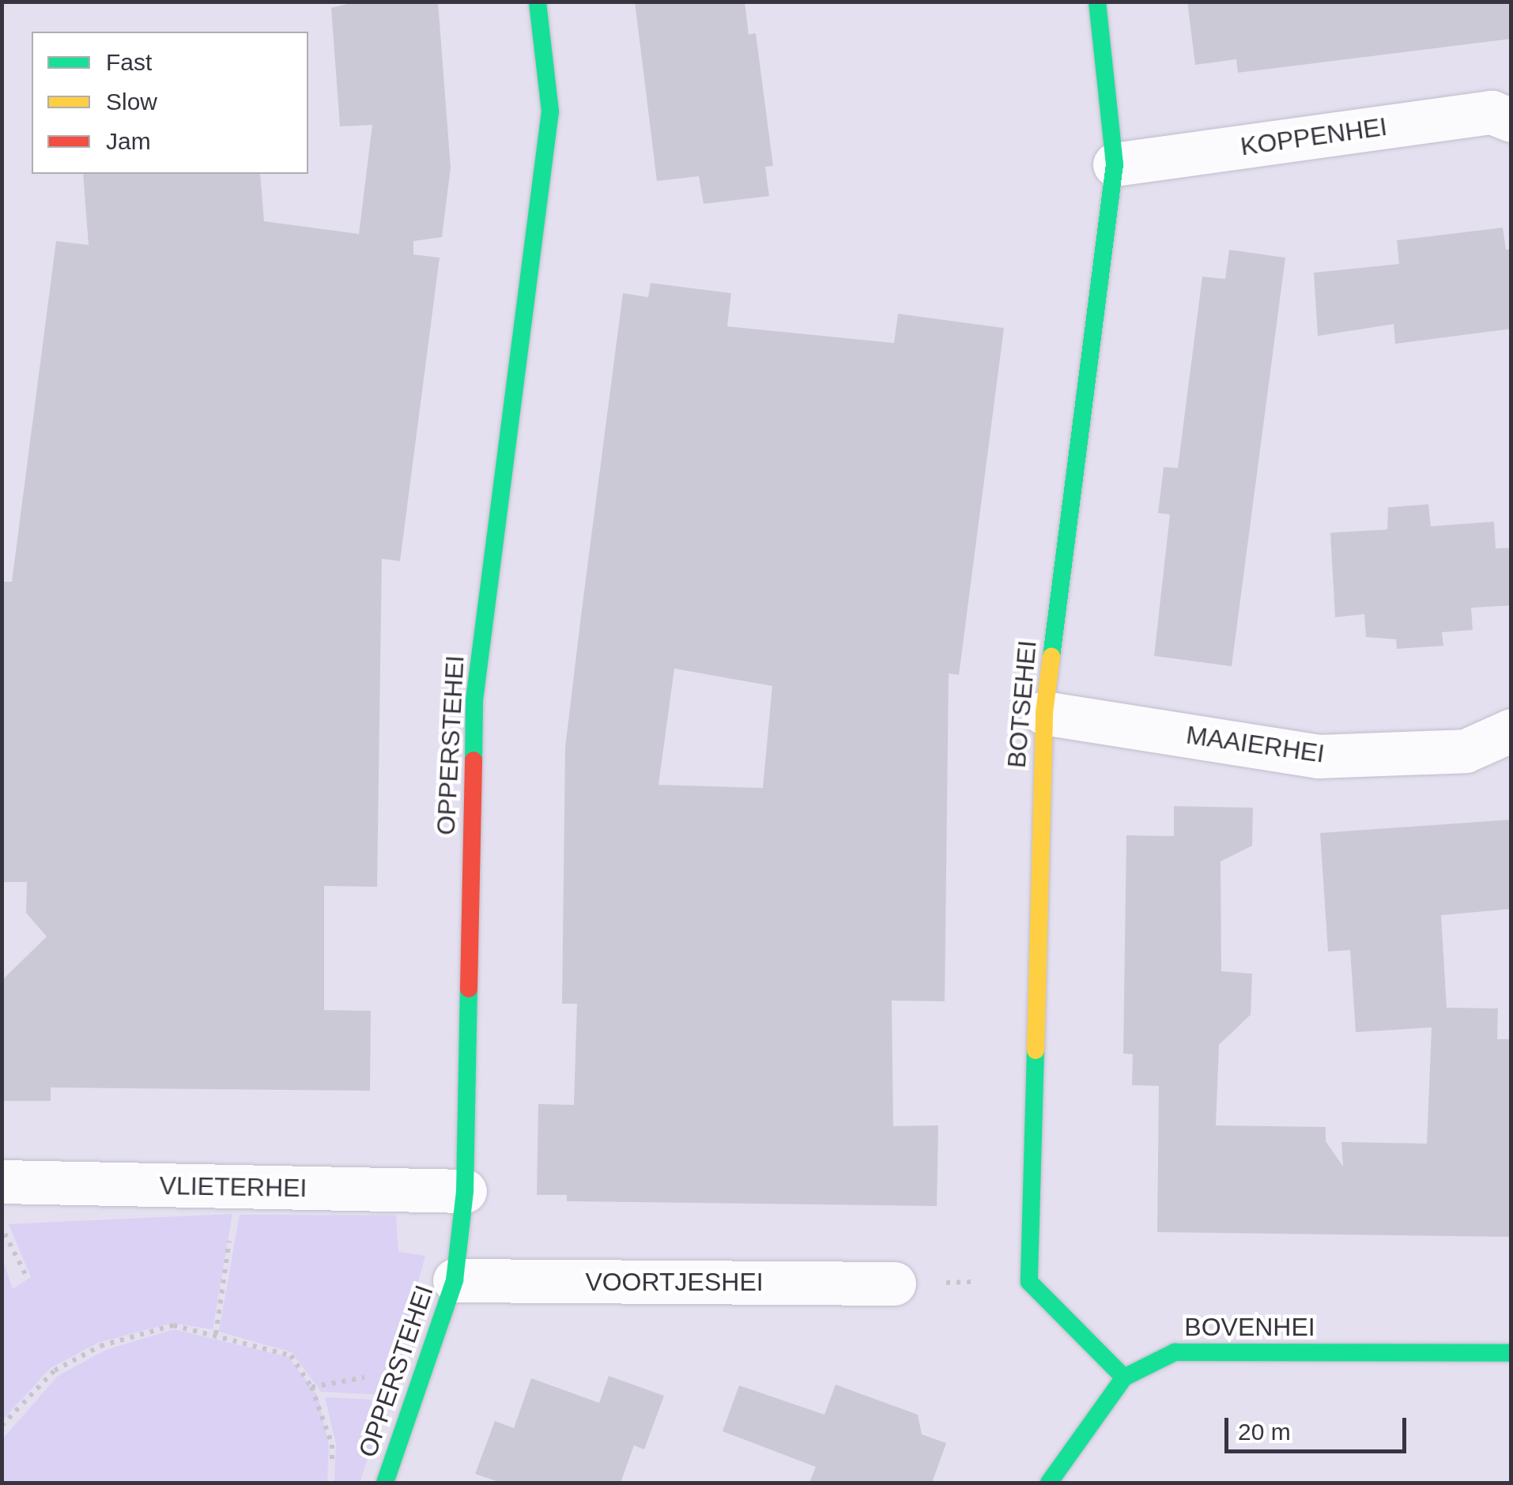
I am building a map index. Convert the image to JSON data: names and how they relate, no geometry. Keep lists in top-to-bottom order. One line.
{"streets":{"street":["KOPPENHEI","BOTSEHEI","MAAIERHEI","OPPERSTEHEI","VLIETERHEI","VOORTJESHEI","BOVENHEI"]},"crossings":[["KOPPENHEI","BOTSEHEI"],["BOTSEHEI","MAAIERHEI"],["OPPERSTEHEI","VLIETERHEI"],["OPPERSTEHEI","VOORTJESHEI"]],"legend":["Fast","Slow","Jam"],"scale_bar":"20 m"}
